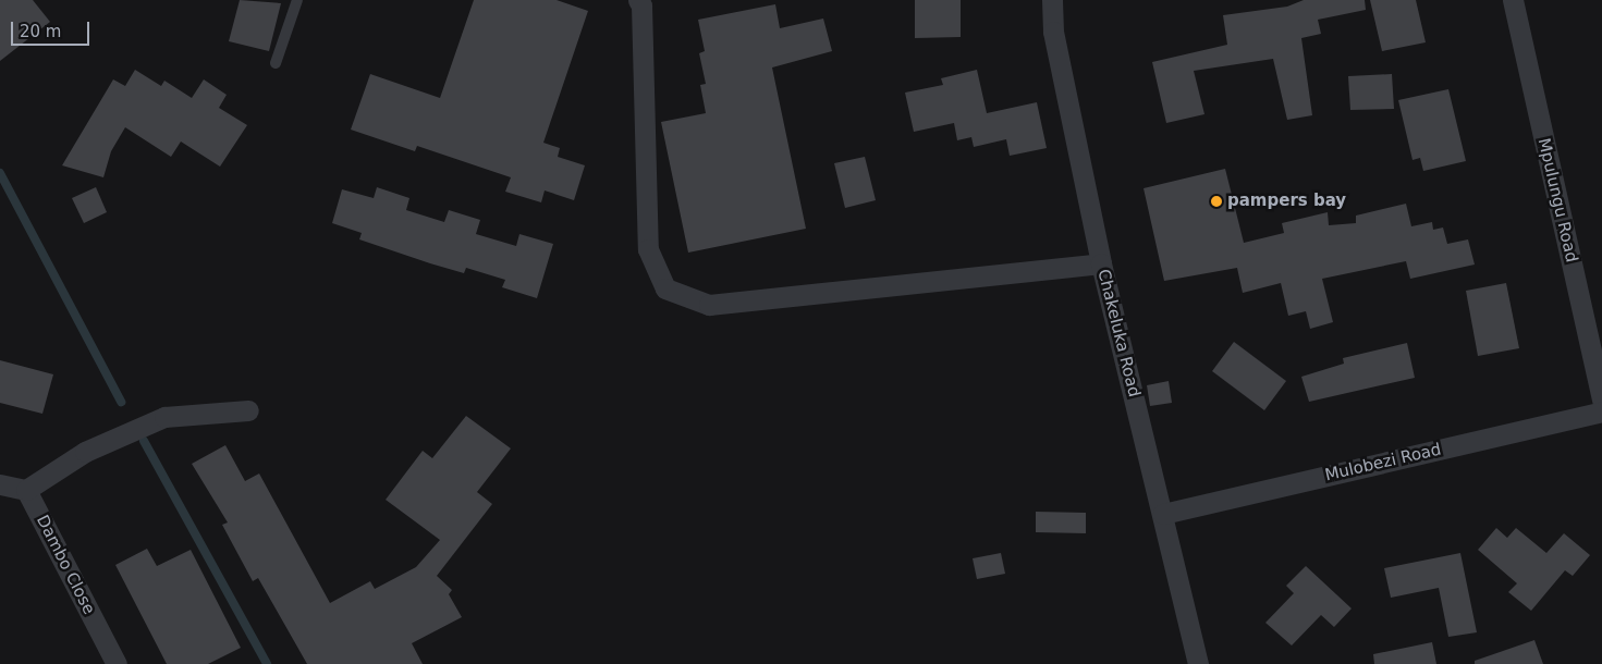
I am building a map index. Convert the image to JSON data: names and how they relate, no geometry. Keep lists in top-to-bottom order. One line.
{"streets":{"street":["Mpulungu Road","Chakeluka Road","Mulobezi Road","Dambo Close"]},"crossings":[["Chakeluka Road","Mulobezi Road"]],"places":["pampers bay"],"scale_bar":"20 m"}
